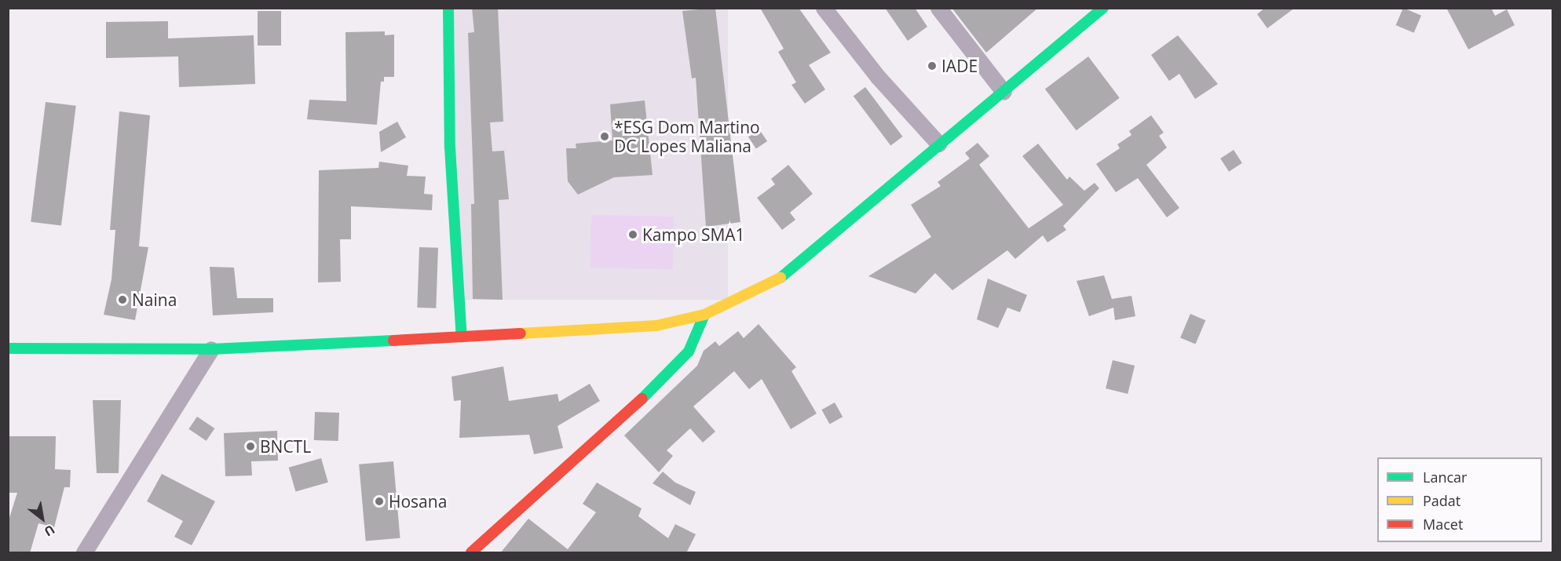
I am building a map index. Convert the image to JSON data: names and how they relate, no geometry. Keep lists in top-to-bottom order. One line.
{"places":["IADE","*ESG Dom Martino DC Lopes Maliana","Kampo SMA1","Naina","BNCTL","Hosana"],"legend":["Lancar","Padat","Macet"],"north":"bottom right"}
